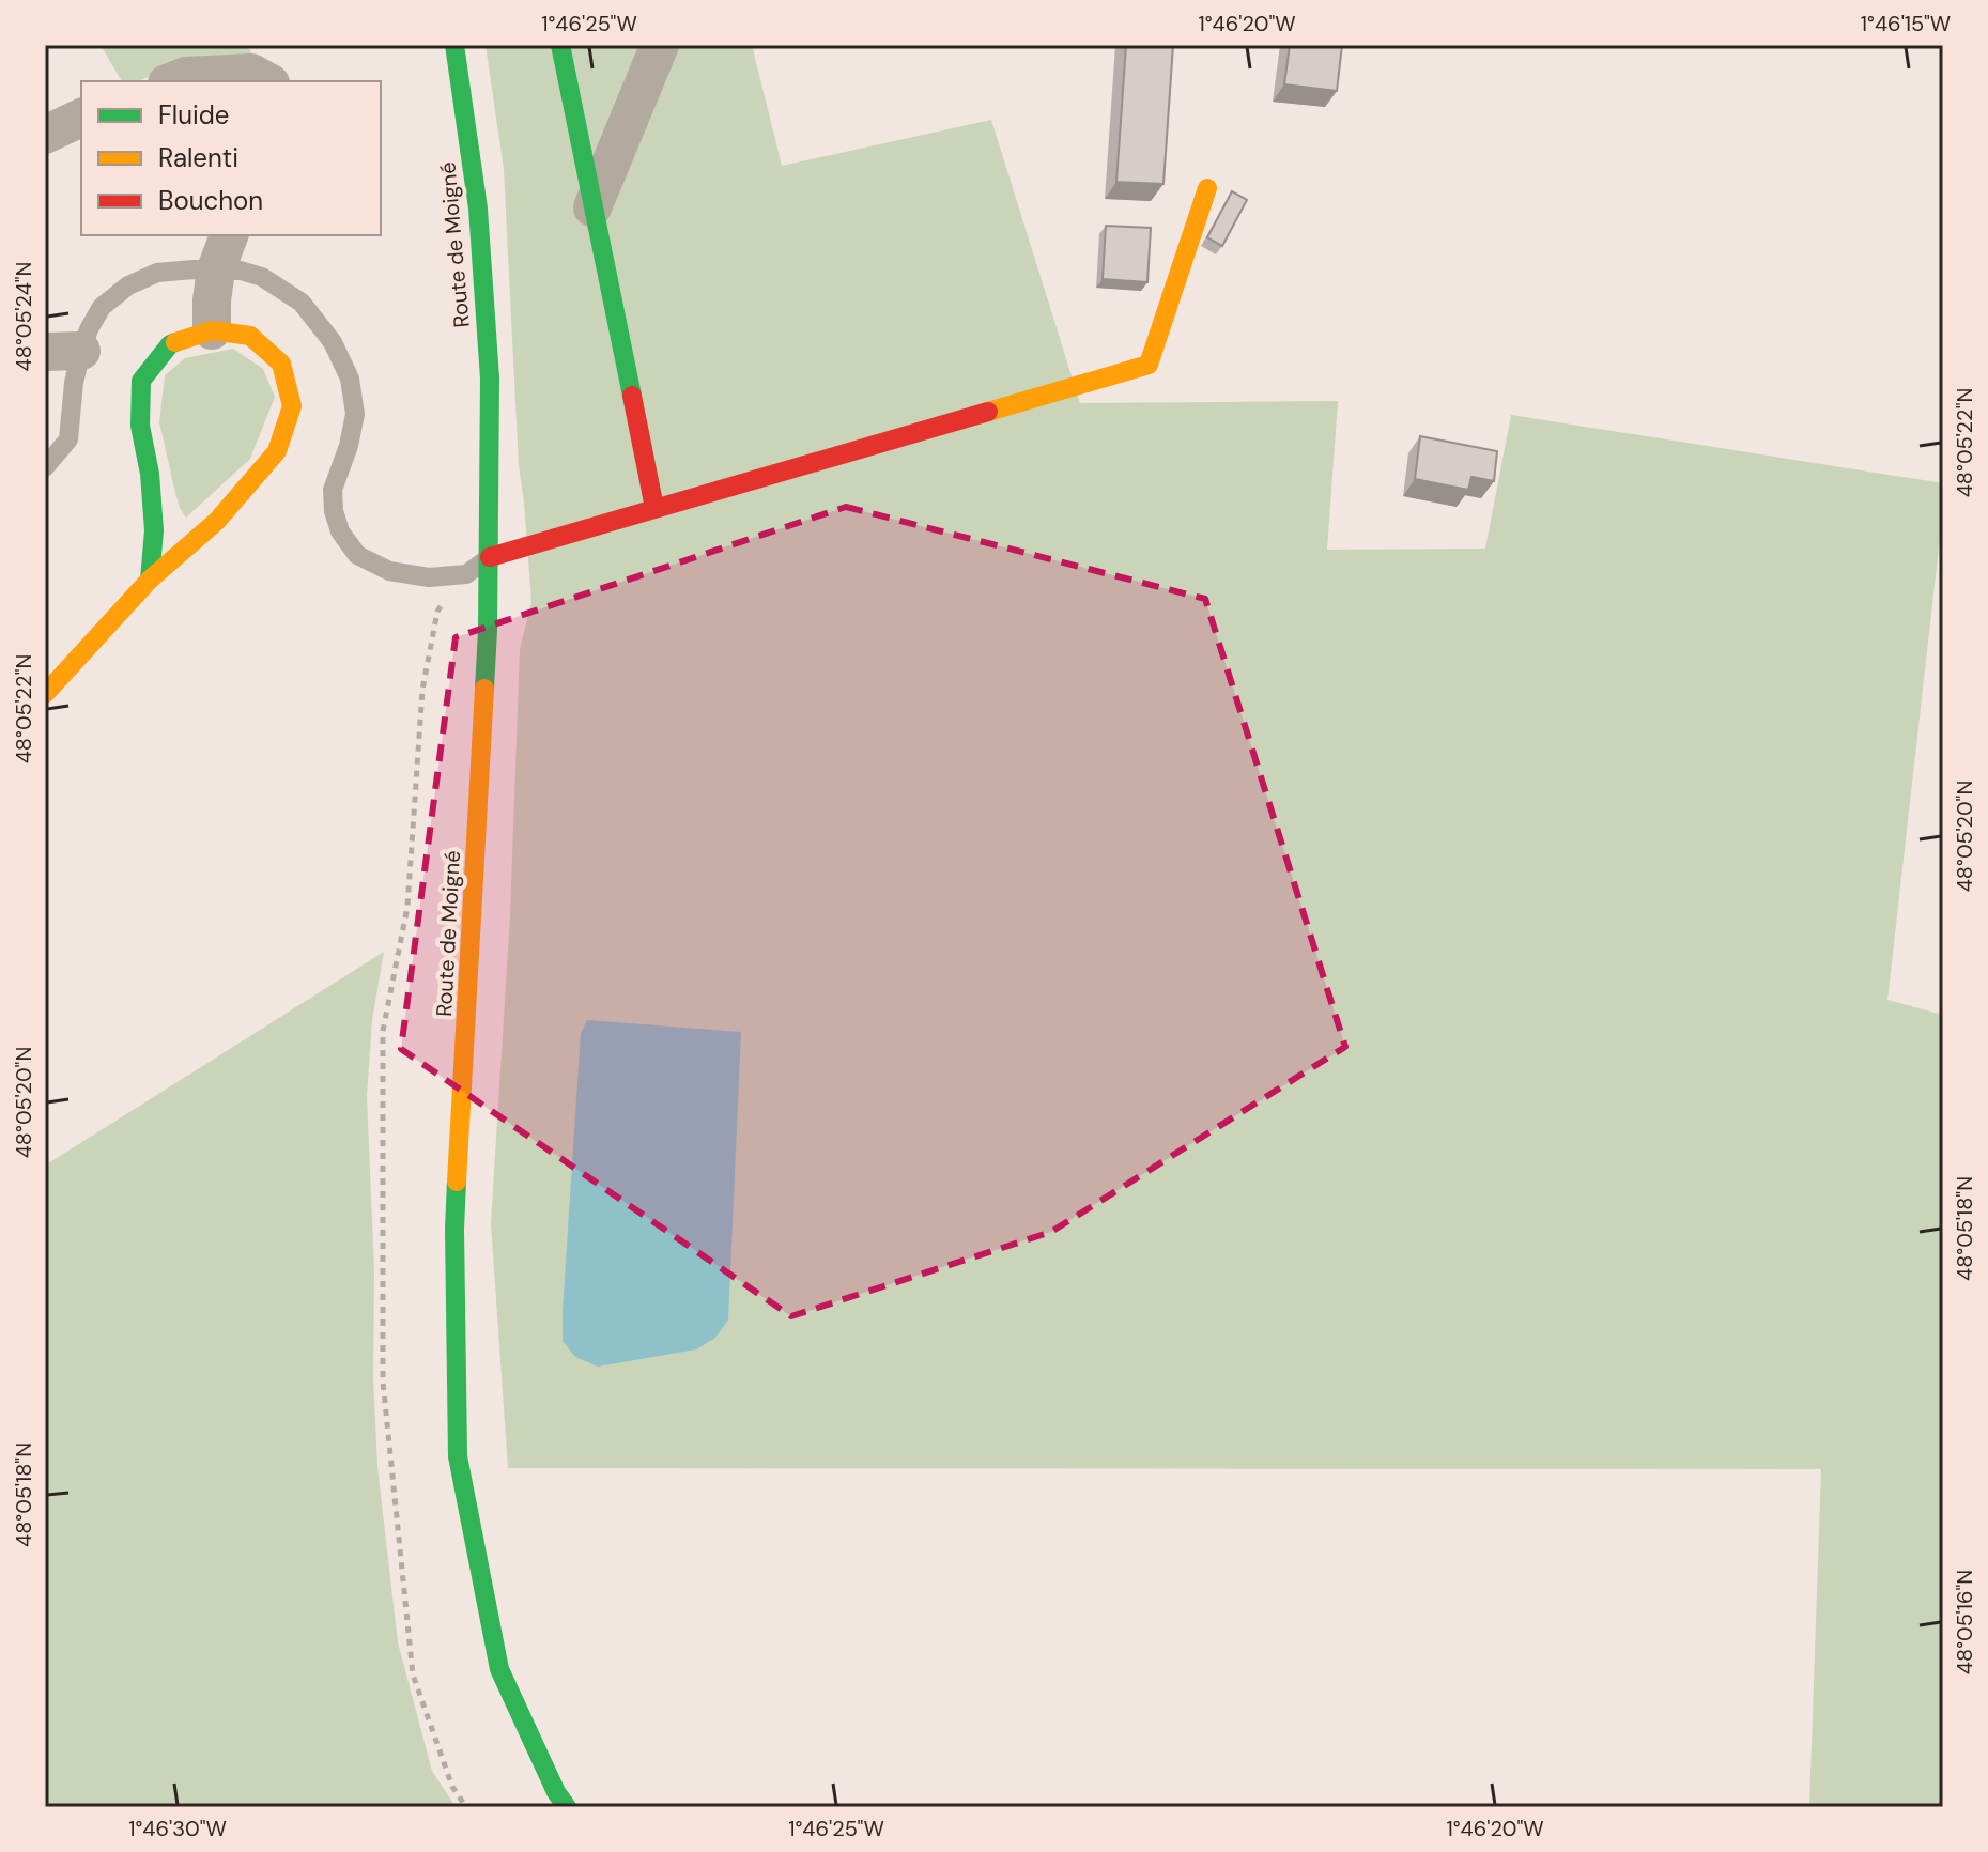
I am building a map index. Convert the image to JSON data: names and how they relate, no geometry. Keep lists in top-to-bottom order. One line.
{"streets":{"street":["Route de Moigné"]},"legend":["Fluide","Ralenti","Bouchon"],"coordinates":["1°46'25\"W","1°46'20\"W","1°46'15\"W","48°05'24\"N","48°05'22\"N","48°05'20\"N","48°05'18\"N","48°05'16\"N","1°46'30\"W"]}
